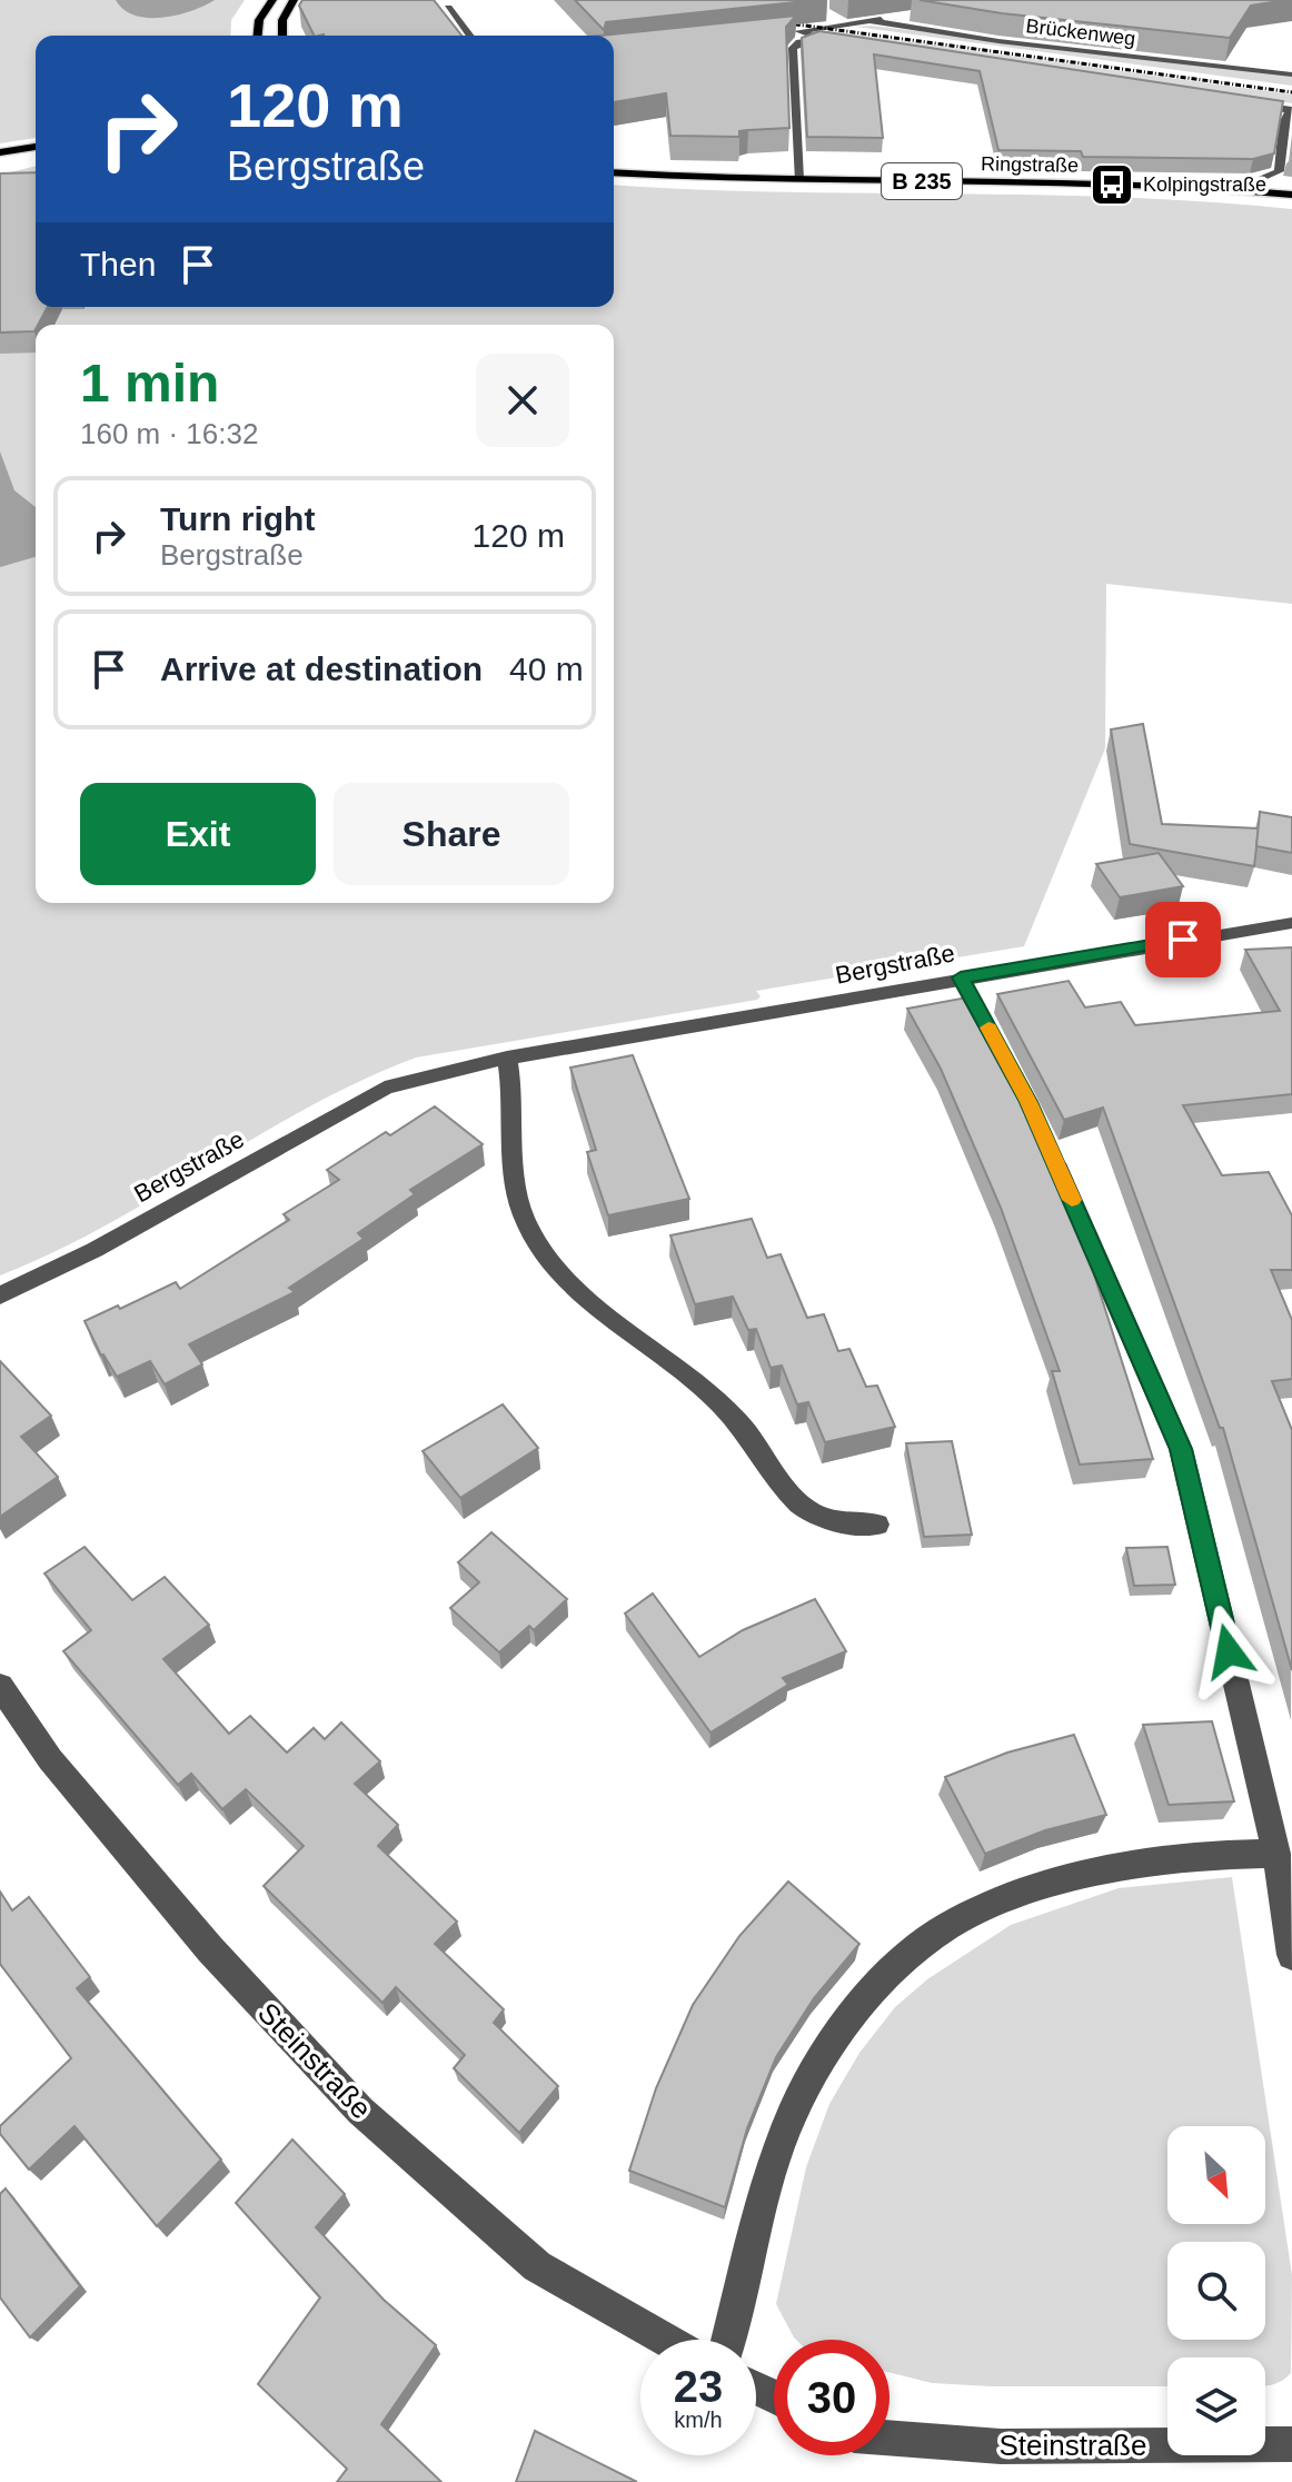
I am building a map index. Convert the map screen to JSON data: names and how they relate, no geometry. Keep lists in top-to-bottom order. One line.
{"streets":{"main road":["Ringstraße","B 235"],"street":["Brückenweg","Bergstraße","Steinstraße"]},"places":{"bus stop":["Kolpingstraße"]},"north":"bottom right","page":{"turn":["120 m","Bergstraße"],"then":"Then","heading":["1 min","160 m · 16:32"],"list":[{"name":"Turn right","note":"Bergstraße","value":"120 m"},{"name":"Arrive at destination","value":"40 m"}],"buttons":["Exit","Share"],"speed":"23 km/h","limit":"30"}}
